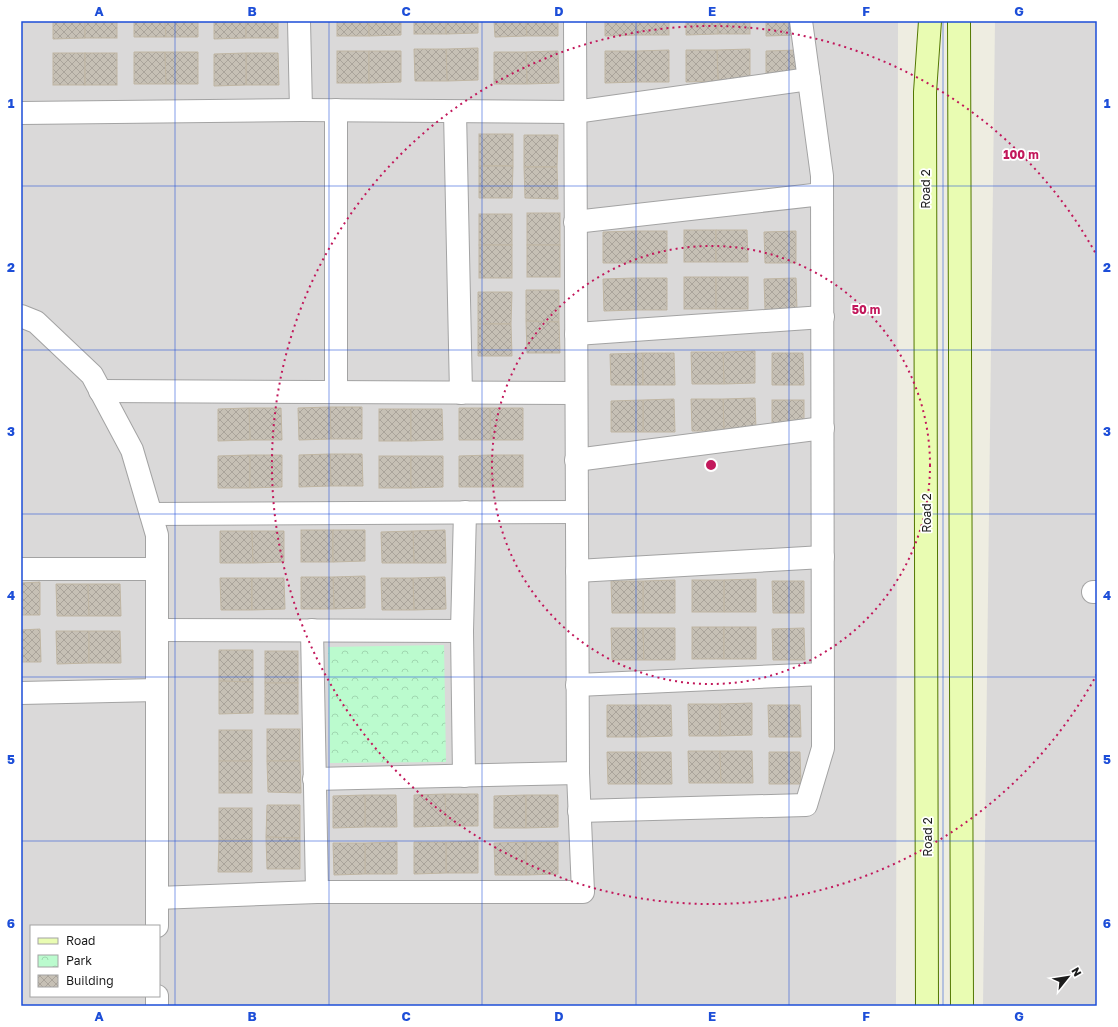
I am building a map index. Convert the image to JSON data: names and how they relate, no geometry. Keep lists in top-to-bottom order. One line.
{"streets":{"street":["Road 2"]},"legend":["Road","Park","Building"],"north":"top right","grid":{"columns":["A","B","C","D","E","F","G"],"rows":["1","2","3","4","5","6"]},"rings":["100 m","50 m"]}
